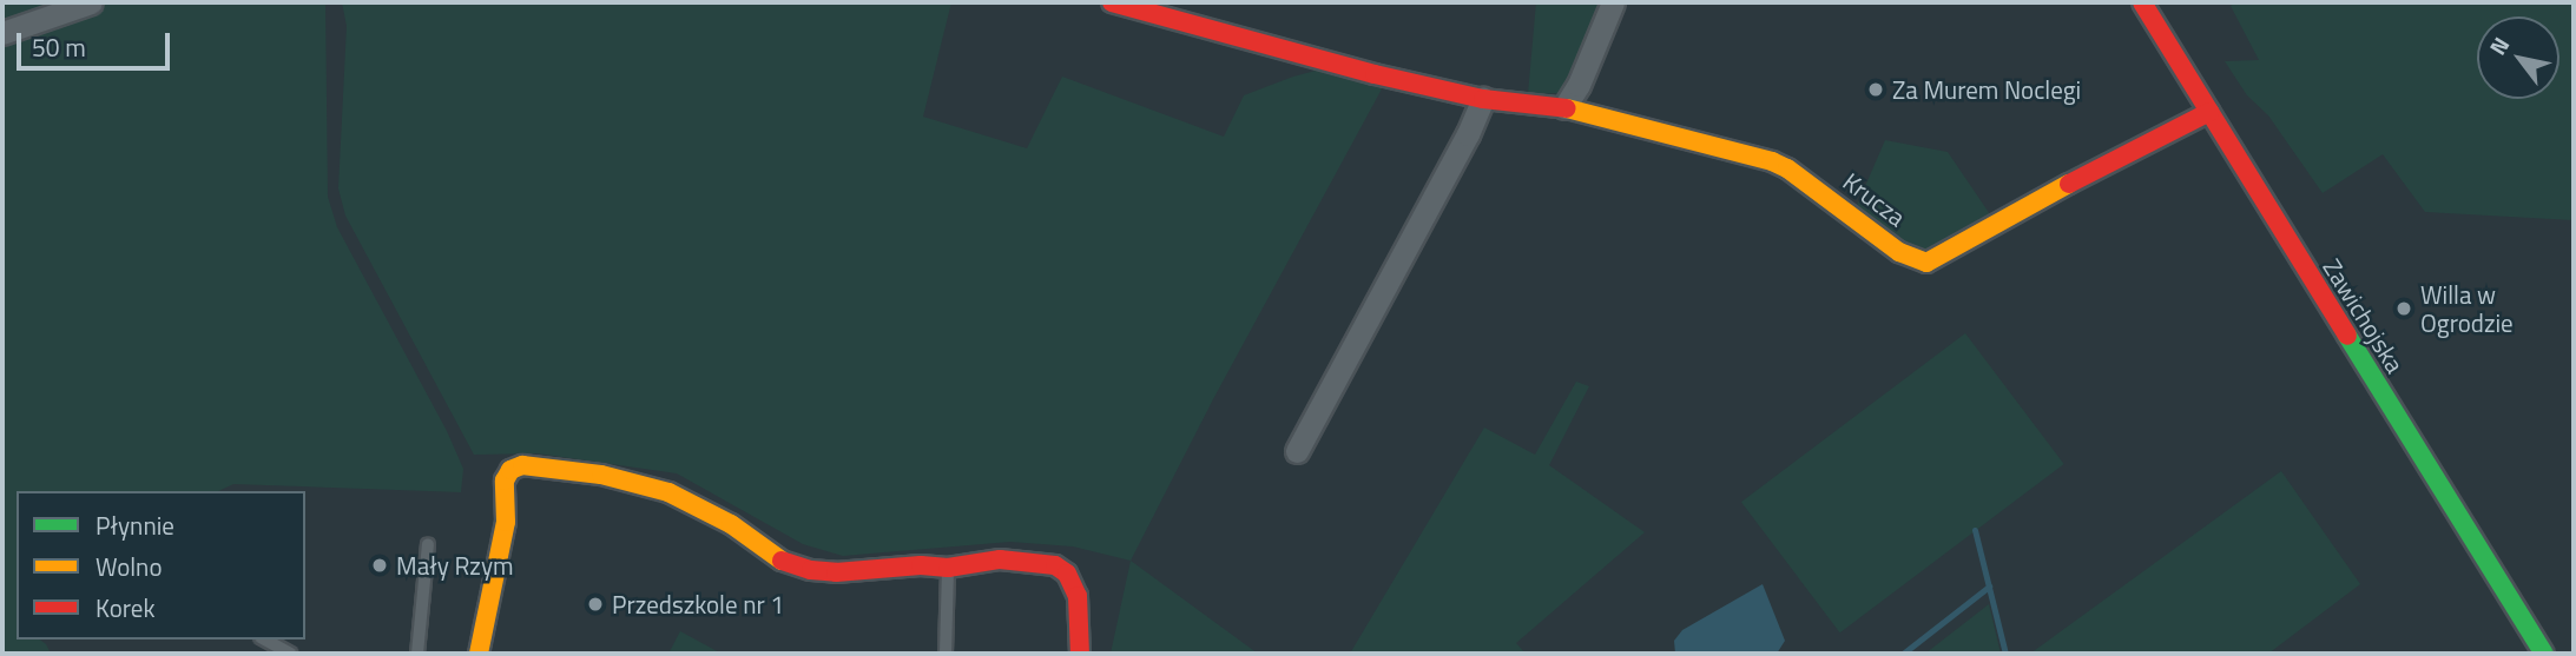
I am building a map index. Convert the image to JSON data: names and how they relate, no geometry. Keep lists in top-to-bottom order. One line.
{"streets":{"street":["Krucza","Zawichojska"]},"crossings":[["Krucza","Zawichojska"]],"places":["Za Murem Noclegi","Willa w Ogrodzie","Mały Rzym","Przedszkole nr 1"],"legend":["Płynnie","Wolno","Korek"],"scale_bar":"50 m","north":"top left"}
